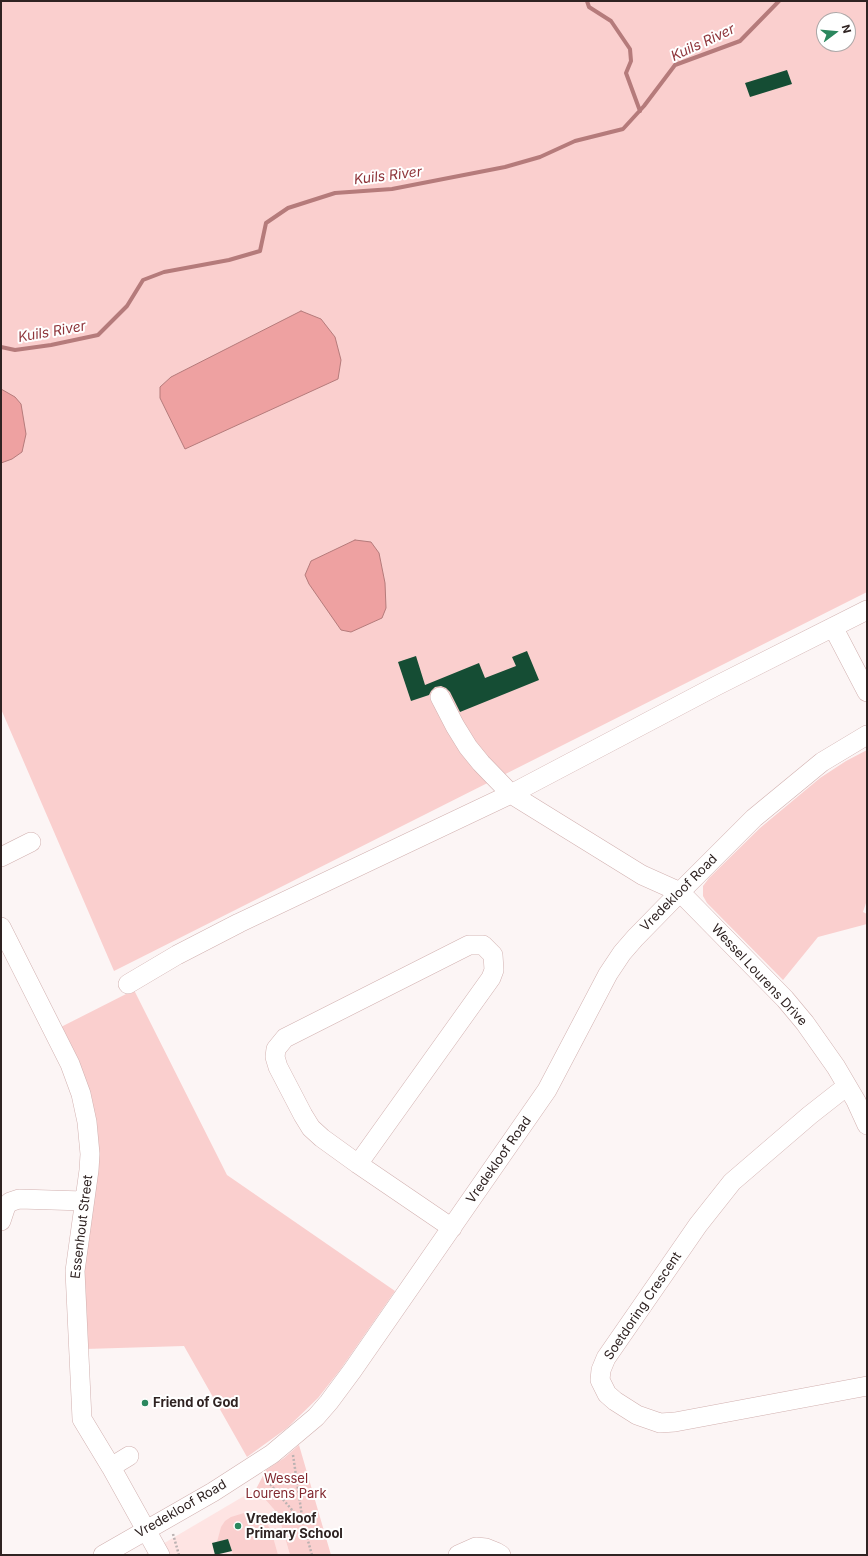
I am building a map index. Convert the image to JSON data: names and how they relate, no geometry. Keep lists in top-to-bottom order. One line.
{"streets":{"street":["Vredekloof Road","Wessel Lourens Drive","Essenhout Street","Soetdoring Crescent"]},"crossings":[["Vredekloof Road","Wessel Lourens Drive"],["Vredekloof Road","Essenhout Street"],["Wessel Lourens Drive","Soetdoring Crescent"]],"water":["Kuils River"],"parks":["Wessel Lourens Park"],"places":["Friend of God","Vredekloof Primary School"],"north":"right"}
